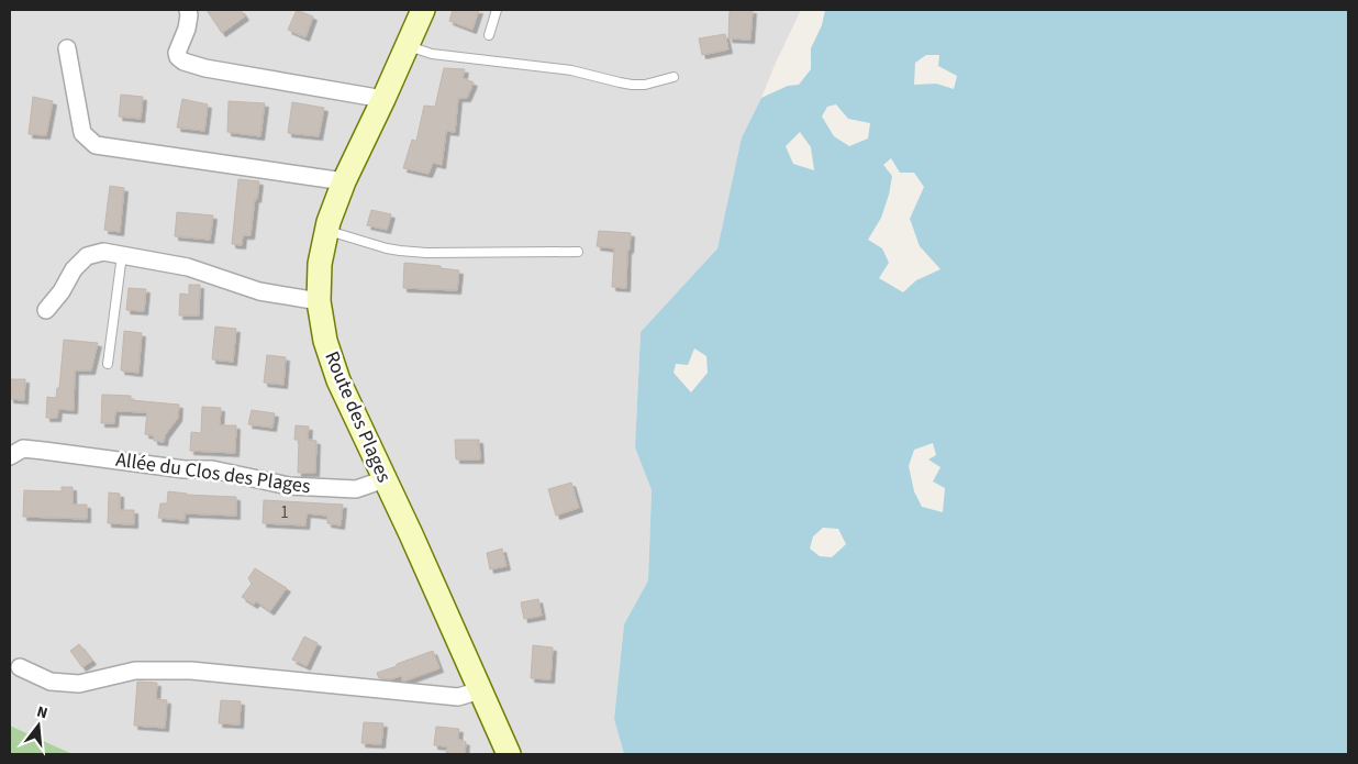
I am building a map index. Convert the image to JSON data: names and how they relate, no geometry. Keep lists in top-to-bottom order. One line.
{"streets":{"street":["Route des Plages","Allée du Clos des Plages"]},"crossings":[["Route des Plages","Allée du Clos des Plages"]],"house_numbers":["1"],"north":"top"}
